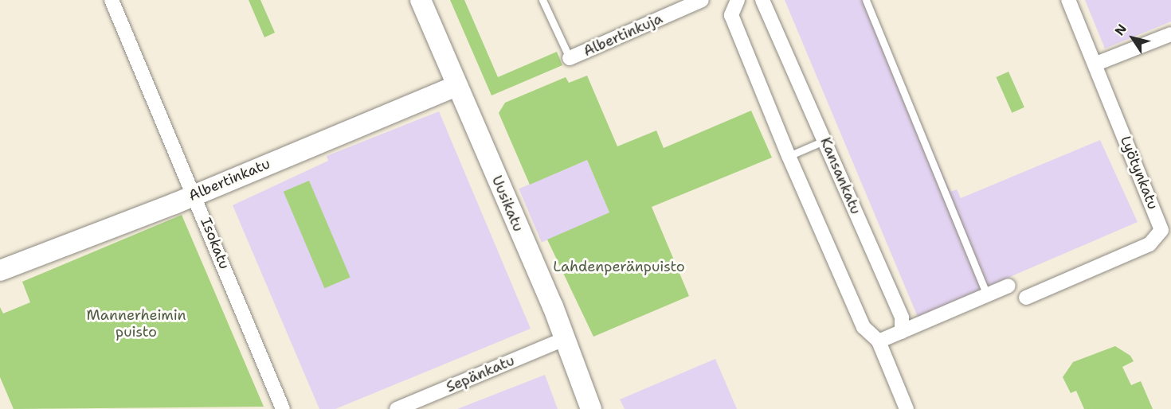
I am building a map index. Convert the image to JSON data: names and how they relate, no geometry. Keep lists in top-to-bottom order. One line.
{"streets":{"main road":["Albertinkatu","Uusikatu"],"street":["Albertinkuja","Lyötynkatu","Kansankatu","Isokatu","Sepänkatu"]},"crossings":[["Albertinkatu","Uusikatu"],["Albertinkatu","Isokatu"],["Uusikatu","Sepänkatu"]],"parks":["Lahdenperänpuisto","Mannerheimin puisto"],"north":"top left"}
